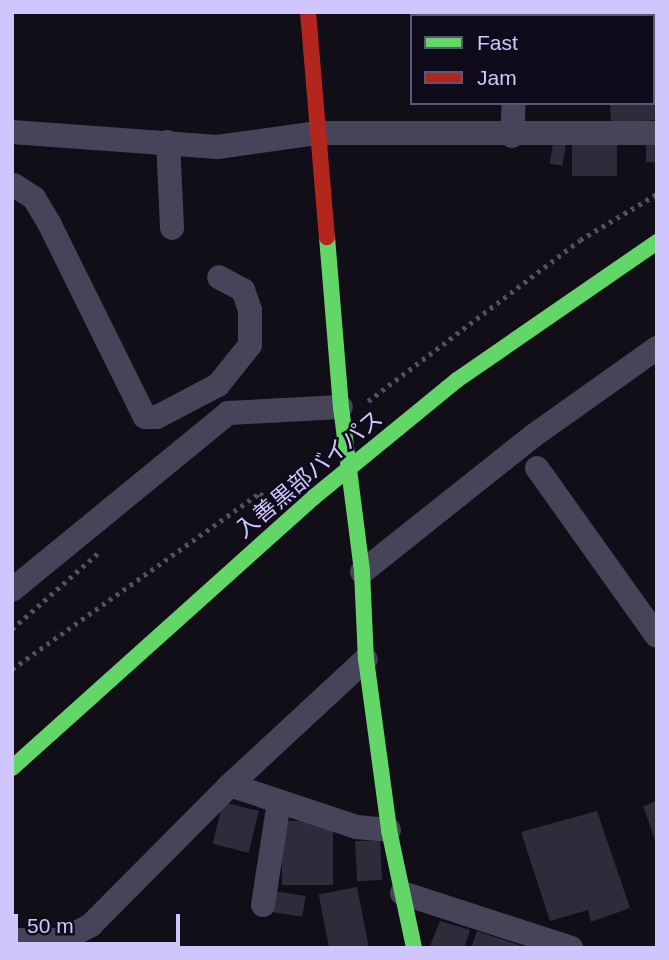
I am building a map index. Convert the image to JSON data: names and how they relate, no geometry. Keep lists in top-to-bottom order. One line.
{"streets":{"main road":["入善黒部バイパス"]},"legend":["Fast","Jam"],"scale_bar":"50 m"}
